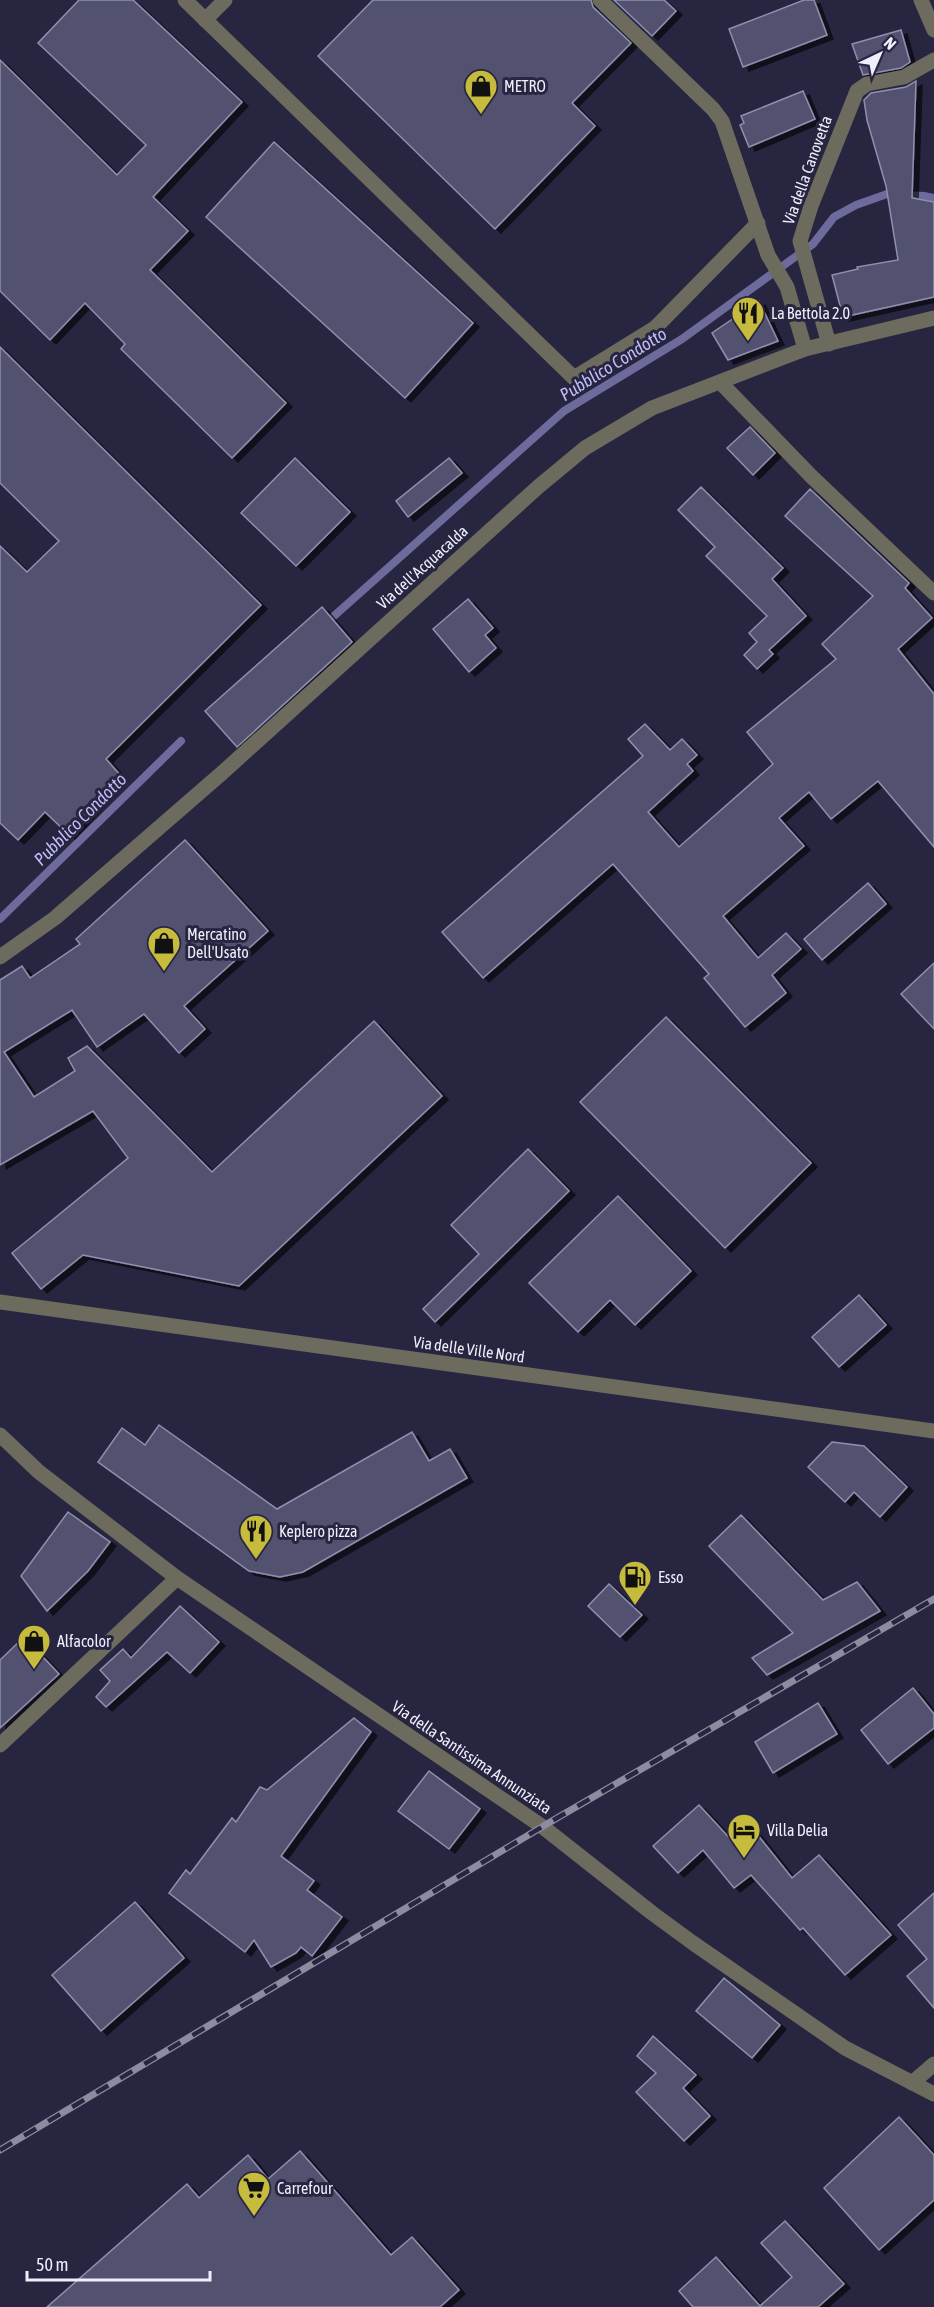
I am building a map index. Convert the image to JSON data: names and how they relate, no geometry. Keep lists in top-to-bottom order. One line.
{"streets":{"street":["Via della Canovetta","Via dell'Acquacalda","Via delle Ville Nord","Via della Santissima Annunziata"]},"crossings":[["Via della Canovetta","Via dell'Acquacalda"]],"water":["Pubblico Condotto"],"places":{"shop":["METRO","Mercatino Dell'Usato","Alfacolor"],"restaurant":["La Bettola 2.0","Keplero pizza"],"fuel station":["Esso"],"hotel":["Villa Delia"],"supermarket":["Carrefour"]},"scale_bar":"50 m","north":"top right"}
